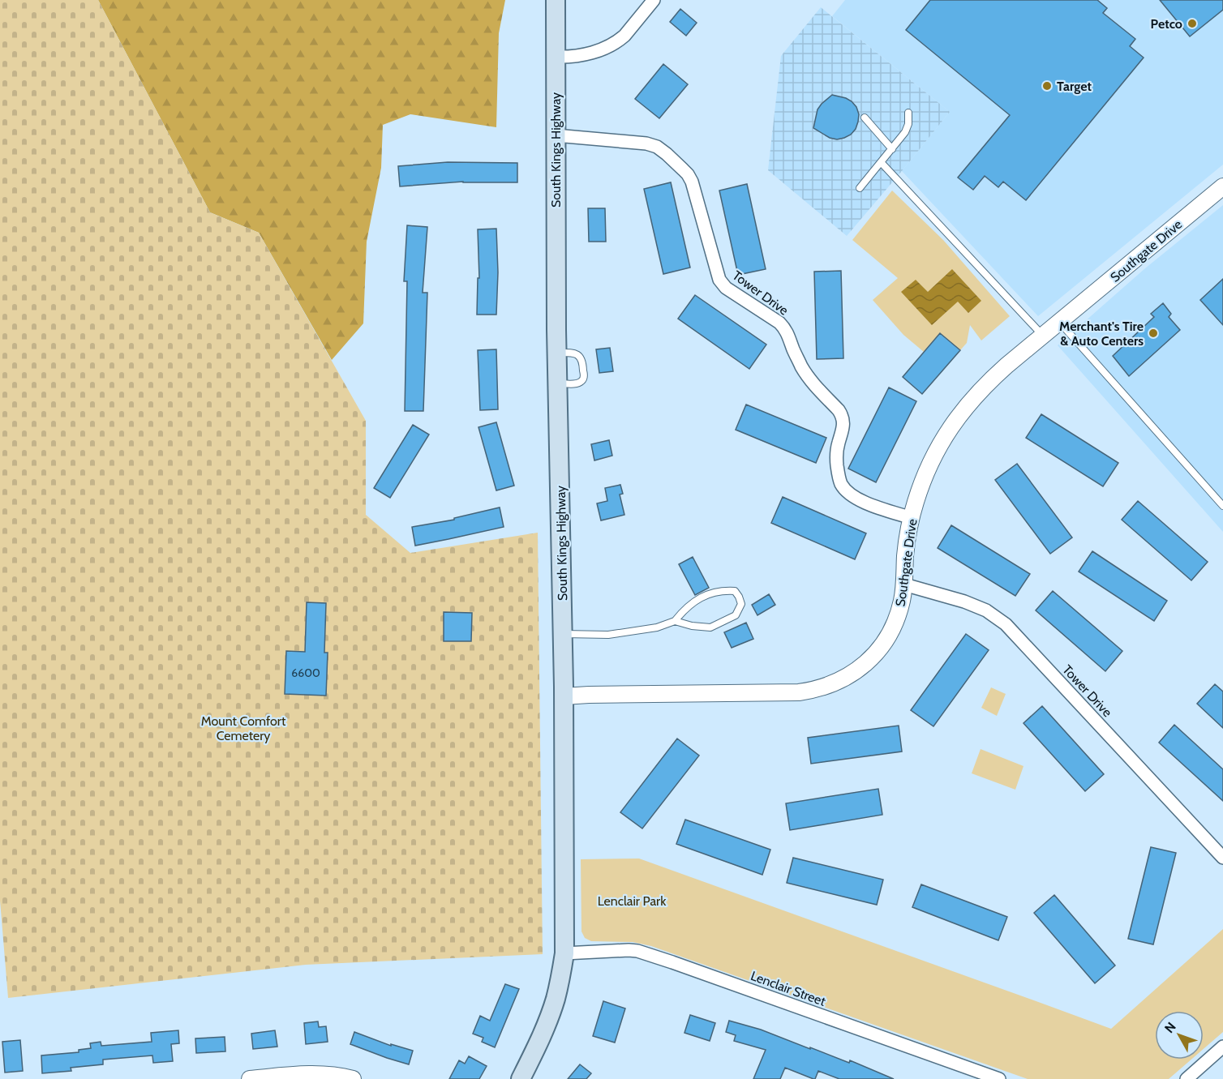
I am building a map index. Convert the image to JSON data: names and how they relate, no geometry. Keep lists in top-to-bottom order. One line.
{"streets":{"main road":["South Kings Highway"],"street":["Southgate Drive","Tower Drive","Lenclair Street"]},"crossings":[["South Kings Highway","Southgate Drive"],["South Kings Highway","Tower Drive"],["South Kings Highway","Lenclair Street"],["Southgate Drive","Tower Drive"]],"parks":["Mount Comfort Cemetery","Lenclair Park"],"places":["Petco","Target","Merchant's Tire & Auto Centers"],"house_numbers":["6600"],"north":"top left"}
